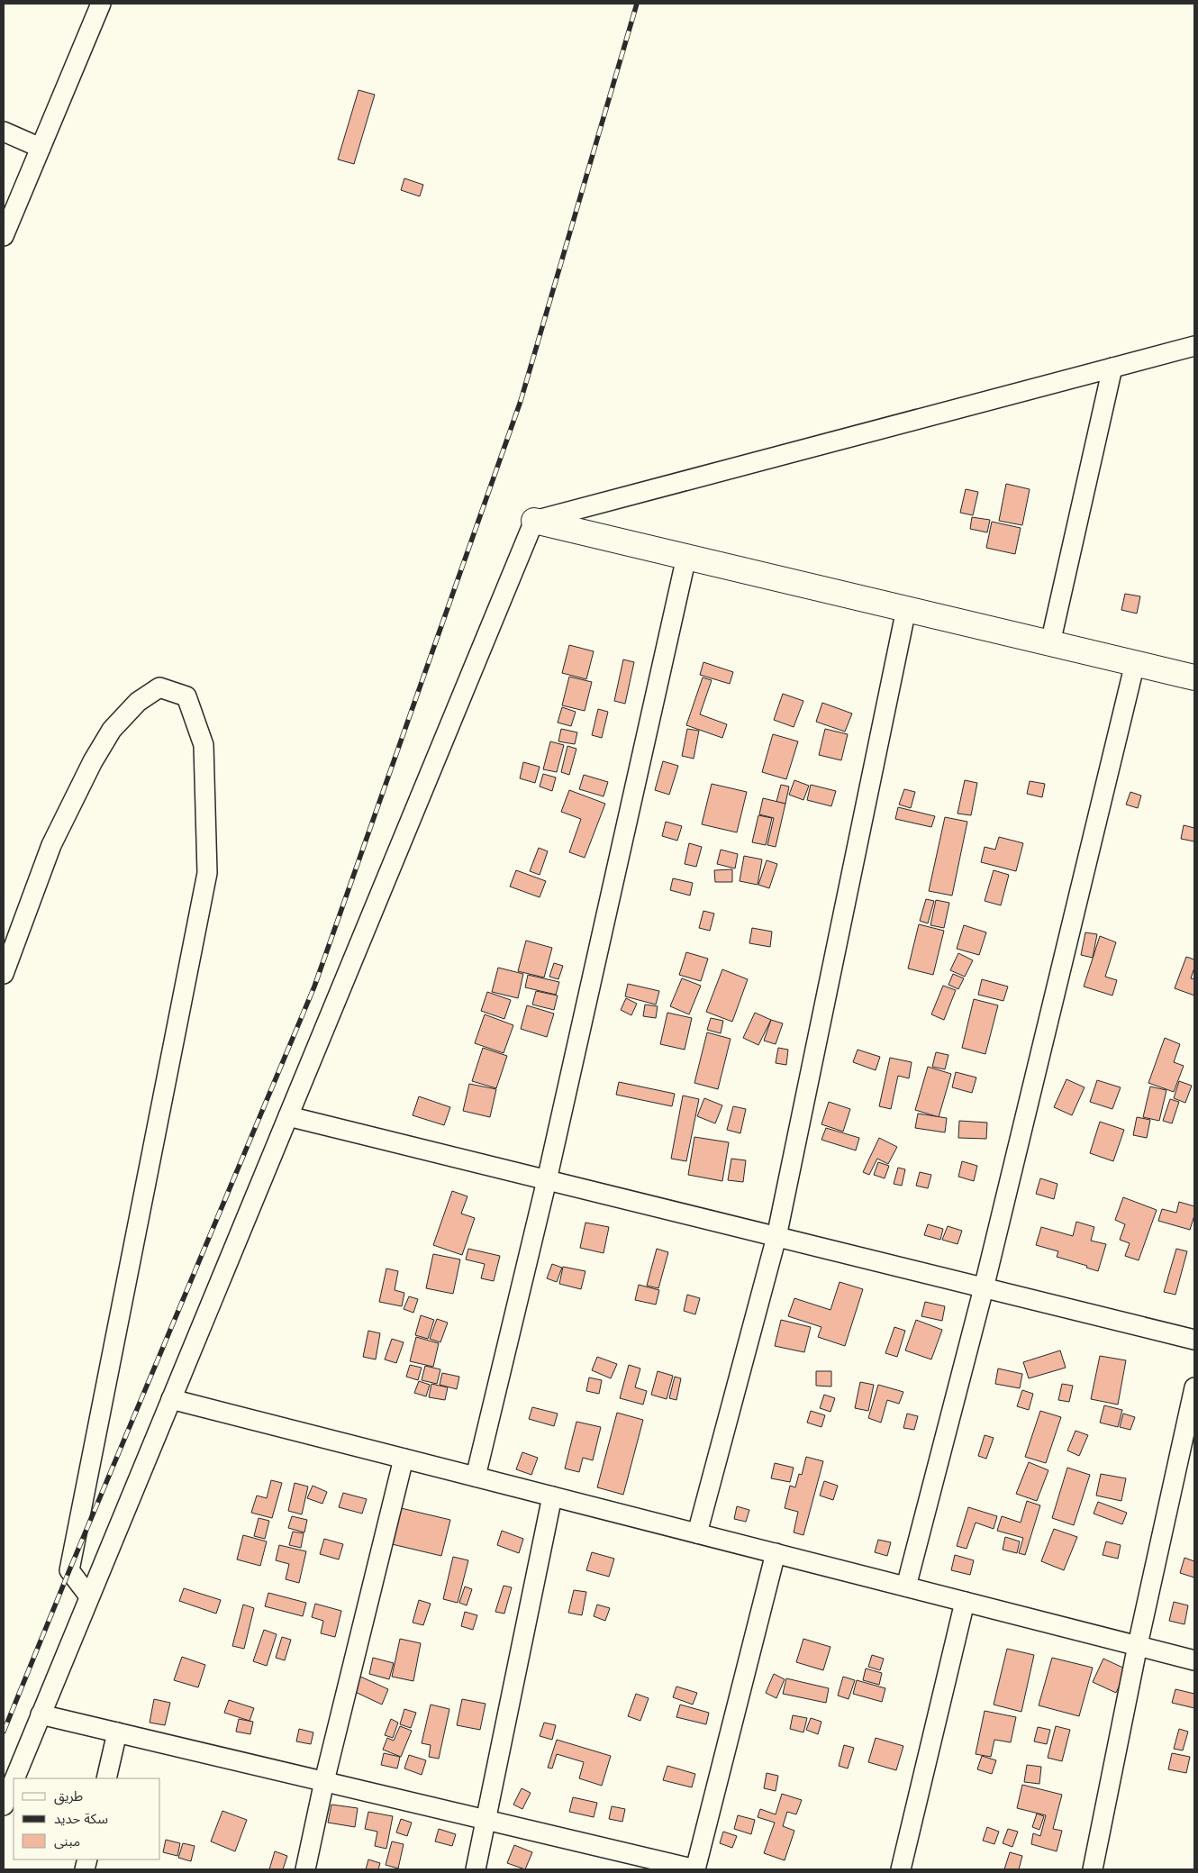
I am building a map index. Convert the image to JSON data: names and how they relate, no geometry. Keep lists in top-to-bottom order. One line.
{"legend":["طريق","سكة حديد","مبنى"]}
